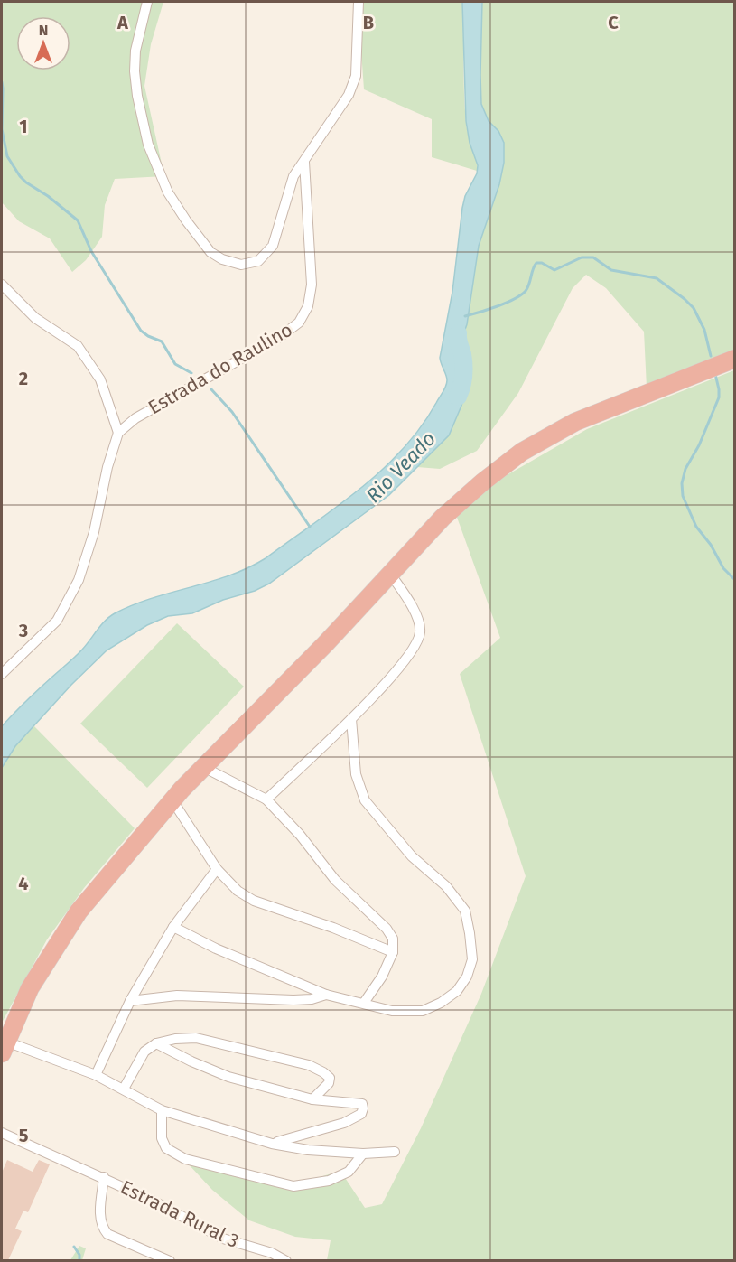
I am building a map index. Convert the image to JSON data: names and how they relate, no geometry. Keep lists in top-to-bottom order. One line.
{"streets":{"street":["Estrada do Raulino","Estrada Rural 3"]},"water":["Rio Veado"],"north":"top","grid":{"columns":["A","B","C"],"rows":["1","2","3","4","5"]}}
